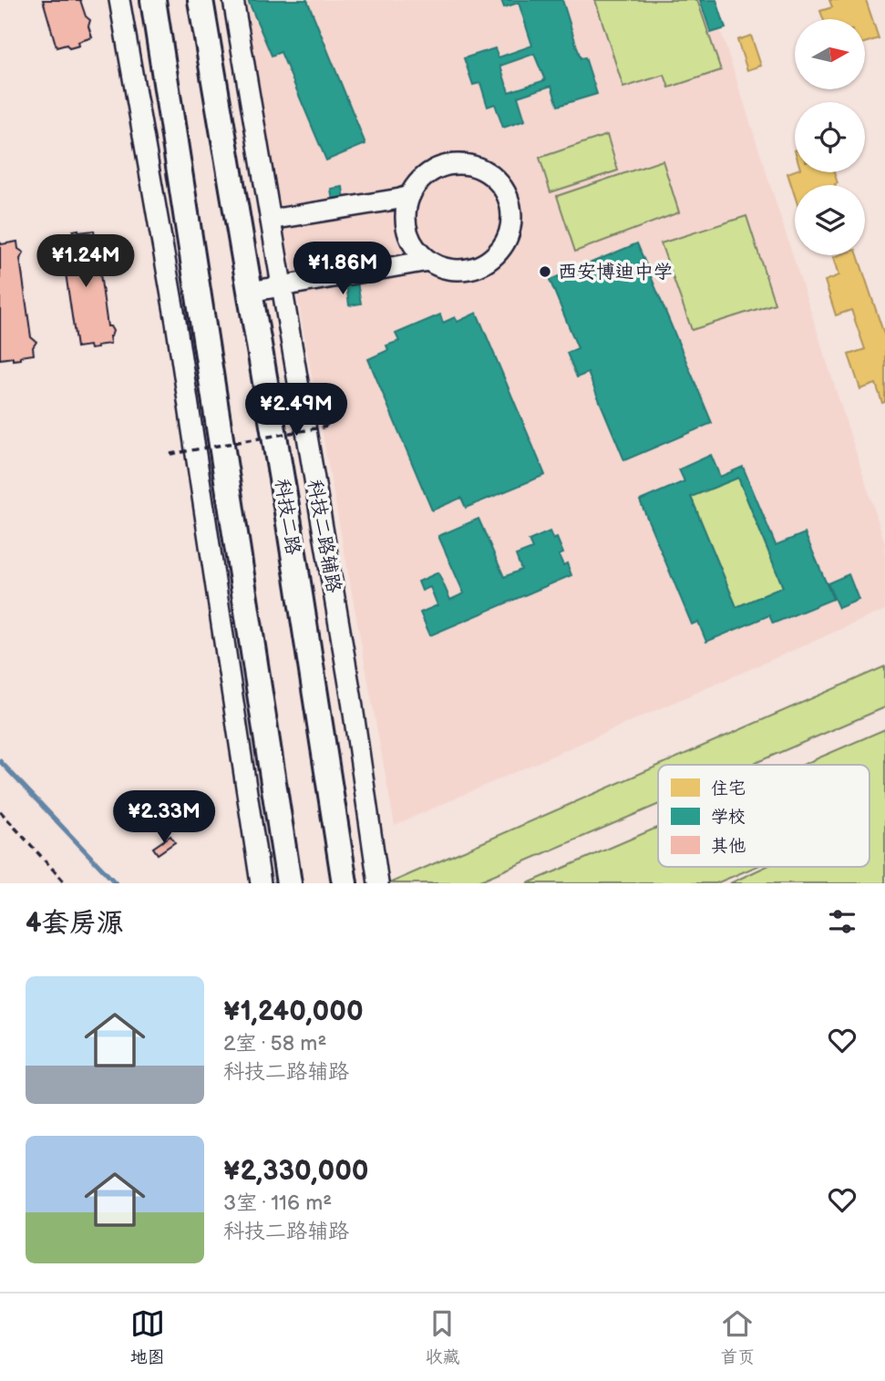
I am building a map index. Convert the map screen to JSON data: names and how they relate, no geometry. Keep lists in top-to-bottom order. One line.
{"streets":{"main road":["科技二路"],"street":["科技二路辅路"]},"places":["西安博迪中学"],"legend":["住宅","学校","其他"],"north":"right","page":{"price":["¥1.24M","¥1.86M","¥2.49M","¥2.33M"],"heading":"4套房源","list":[{"name":"¥1,240,000","note":"2室 · 58 m² · 科技二路辅路"},{"name":"¥2,330,000","note":"3室 · 116 m² · 科技二路辅路"}],"tabs":["地图","收藏","首页"]}}
